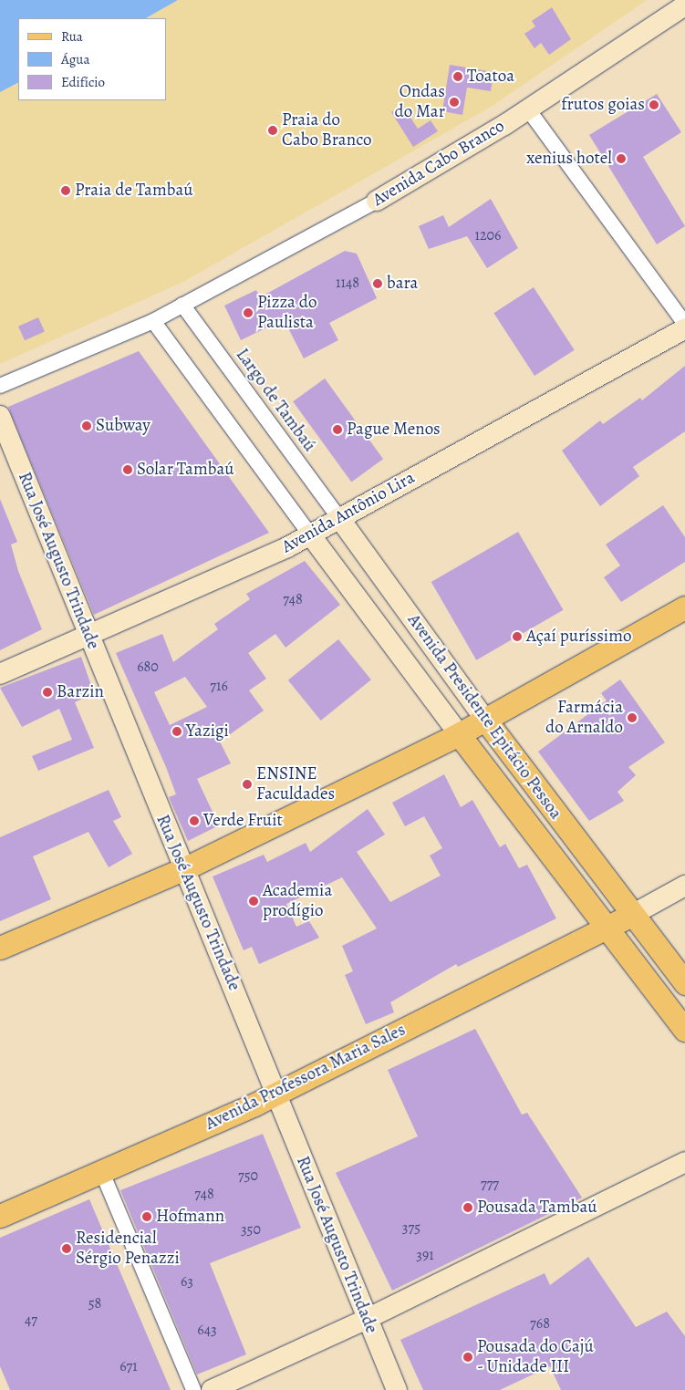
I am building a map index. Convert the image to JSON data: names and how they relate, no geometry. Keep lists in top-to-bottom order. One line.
{"streets":{"main road":["Avenida Cabo Branco","Avenida Antônio Lira","Rua José Augusto Trindade","Avenida Presidente Epitácio Pessoa","Avenida Professora Maria Sales"],"street":["Largo de Tambaú"]},"crossings":[["Avenida Cabo Branco","Largo de Tambaú"],["Largo de Tambaú","Avenida Antônio Lira"],["Largo de Tambaú","Avenida Presidente Epitácio Pessoa"],["Avenida Antônio Lira","Rua José Augusto Trindade"],["Avenida Antônio Lira","Avenida Presidente Epitácio Pessoa"],["Rua José Augusto Trindade","Avenida Professora Maria Sales"],["Avenida Presidente Epitácio Pessoa","Avenida Professora Maria Sales"]],"places":["Toatoa","Ondas do Mar","frutos goias","Praia do Cabo Branco","xenius hotel","Praia de Tambaú","bara","Pizza do Paulista","Subway","Pague Menos","Solar Tambaú","Açaí puríssimo","Barzin","Farmácia do Arnaldo","Yazigi","ENSINE Faculdades","Verde Fruit","Academia prodígio","Pousada Tambaú","Hofmann","Residencial Sérgio Penazzi","Pousada do Cajú - Unidade III"],"house_numbers":["1206","1148","748","680","716","750","777","748","375","350","391","63","58","47","768","643","671"],"legend":["Rua","Água","Edifício"]}
